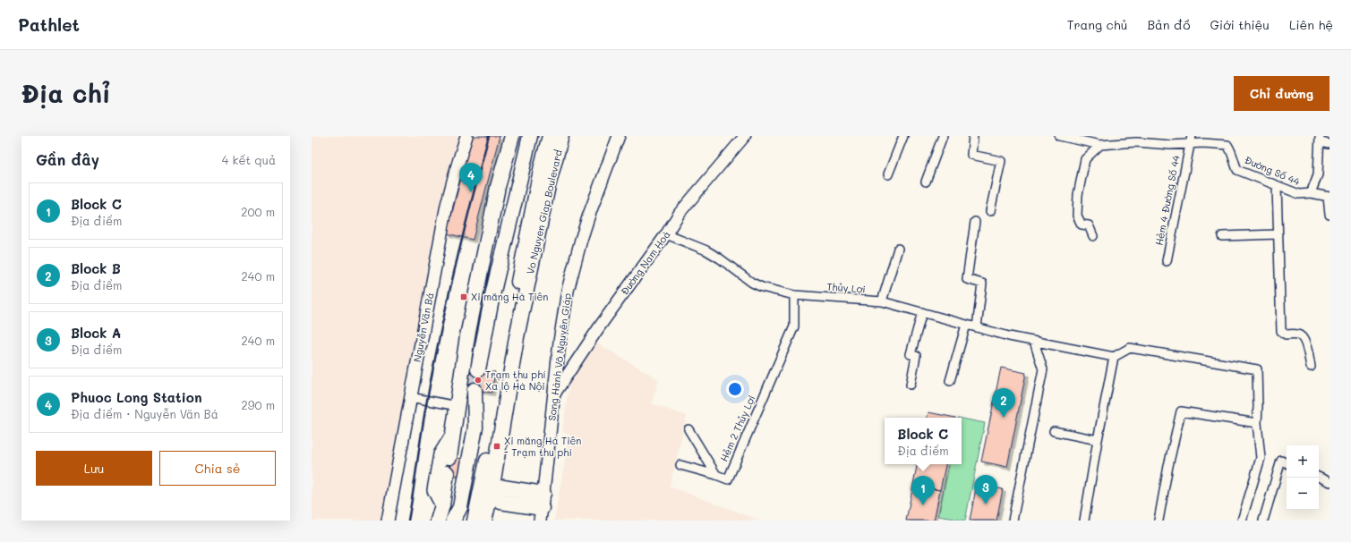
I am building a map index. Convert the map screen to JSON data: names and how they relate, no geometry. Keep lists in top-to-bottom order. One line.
{"streets":{"highway":["Vo Nguyen Giap Boulevard"],"main road":["Nguyễn Văn Bá","Song Hành Võ Nguyên Giáp"],"street":["Đường Số 44","Hẻm 4 Đường Số 44","Đường Nam Hoà","Thủy Lợi","Hẻm 2 Thủy Lợi"]},"crossings":[["Đường Số 44","Hẻm 4 Đường Số 44"],["Đường Nam Hoà","Thủy Lợi"],["Đường Nam Hoà","Song Hành Võ Nguyên Giáp"],["Thủy Lợi","Hẻm 2 Thủy Lợi"]],"places":{"transit":["Xi măng Hà Tiên","Xi măng Hà Tiên - Trạm thu phí"],"other":["Trạm thu phí Xa lộ Hà Nội"]},"page":{"header":"Pathlet","nav":["Trang chủ","Bản đồ","Giới thiệu","Liên hệ"],"buttons":["Chỉ đường",["Lưu","Chia sẻ"]],"title":"Địa chỉ","heading":["Gần đây","4 kết quả"],"pins":["4","2","3","1"],"list":[{"mark":"1","name":"Block C","note":"Địa điểm","value":"200 m"},{"mark":"2","name":"Block B","note":"Địa điểm","value":"240 m"},{"mark":"3","name":"Block A","note":"Địa điểm","value":"240 m"},{"mark":"4","name":"Phuoc Long Station","note":"Địa điểm · Nguyễn Văn Bá","value":"290 m"}],"popup":["Block C","Địa điểm"],"map_buttons":["+","−"]}}
